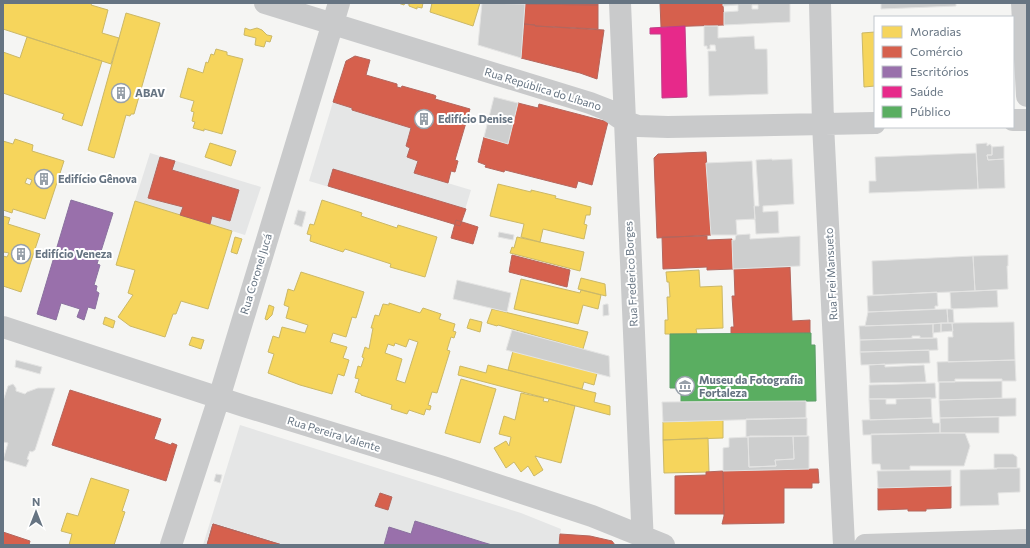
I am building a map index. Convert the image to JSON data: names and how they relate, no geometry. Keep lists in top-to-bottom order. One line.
{"streets":{"street":["Rua República do Líbano","Rua Coronel Jucá","Rua Frederico Borges","Rua Frei Mansueto","Rua Pereira Valente"]},"crossings":[["Rua República do Líbano","Rua Coronel Jucá"],["Rua República do Líbano","Rua Frederico Borges"],["Rua República do Líbano","Rua Frei Mansueto"],["Rua Coronel Jucá","Rua Pereira Valente"],["Rua Frederico Borges","Rua Pereira Valente"]],"places":{"building":["ABAV","Edifício Denise","Edifício Gênova","Edifício Veneza"],"museum":["Museu da Fotografia Fortaleza"]},"legend":["Moradias","Comércio","Escritórios","Saúde","Público"],"north":"top"}
